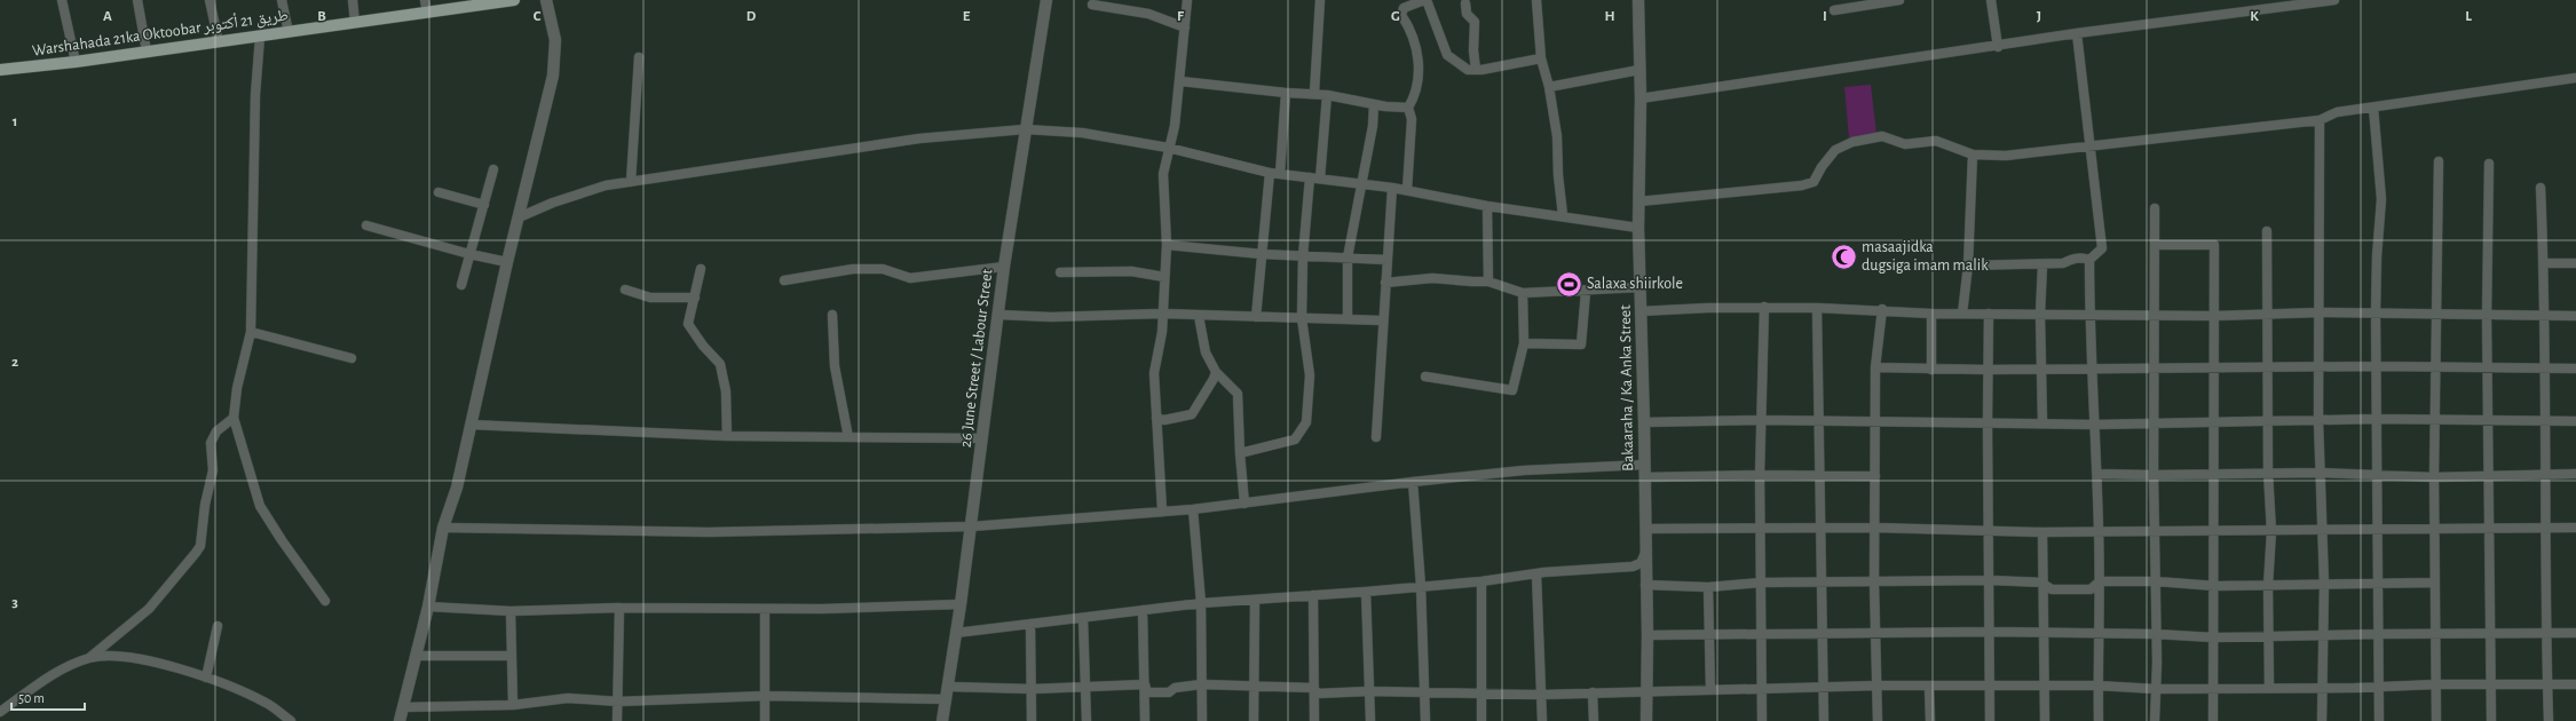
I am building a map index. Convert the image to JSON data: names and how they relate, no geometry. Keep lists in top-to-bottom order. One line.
{"streets":{"main road":["Warshahada 21ka Oktoobar طريق 21 أكتوبر"],"street":["26 June Street / Labour Street","Bakaaraha / Ka Anka Street"]},"places":{"mosque":["masaajidka dugsiga imam malik"],"sports":["Salaxa shiirkole"]},"scale_bar":"50 m","grid":{"columns":["A","B","C","D","E","F","G","H","I","J","K","L"],"rows":["1","2","3"]}}
